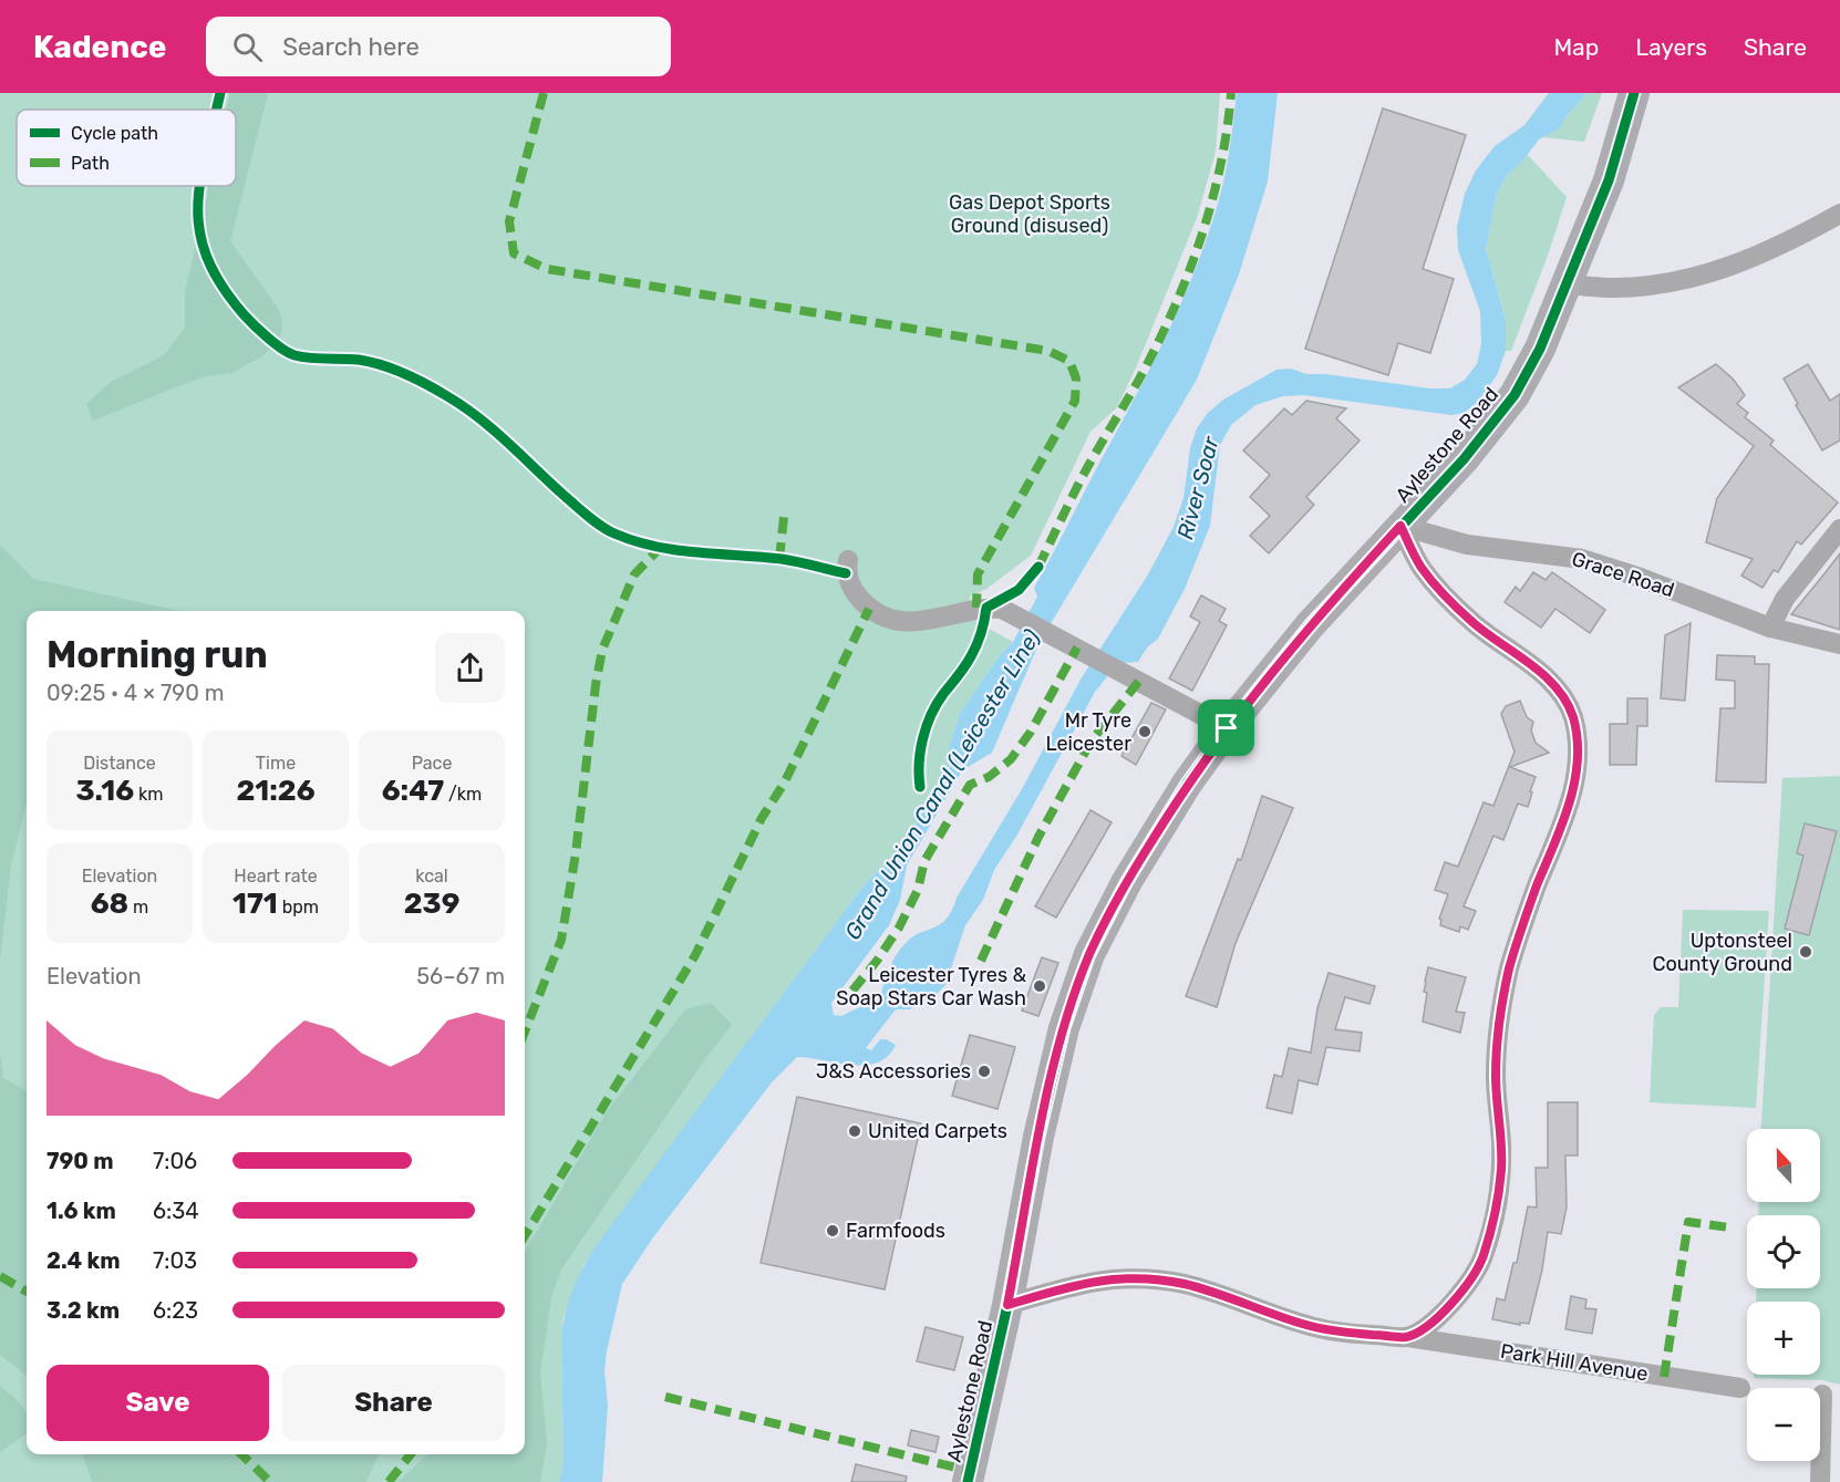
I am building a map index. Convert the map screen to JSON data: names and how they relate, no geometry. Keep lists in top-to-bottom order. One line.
{"streets":{"main road":["Aylestone Road"],"street":["Grace Road","Park Hill Avenue"]},"crossings":[["Aylestone Road","Grace Road"],["Aylestone Road","Park Hill Avenue"]],"water":["River Soar","Grand Union Canal (Leicester Line)"],"parks":["Gas Depot Sports Ground (disused)"],"places":["Mr Tyre Leicester","Uptonsteel County Ground","Leicester Tyres & Soap Stars Car Wash","J&S Accessories","United Carpets","Farmfoods"],"legend":["Cycle path","Path"],"north":"top","page":{"header":"Kadence","search":"Search here","nav":["Map","Layers","Share"],"heading":["Morning run","09:25 · 4 × 790 m"],"stats":[["Distance","3.16 km"],["Time","21:26"],["Pace","6:47 /km"],["Elevation","68 m"],["Heart rate","171 bpm"],["kcal","239"]],"chart":["Elevation","56–67 m"],"map_buttons":["+","−"],"list":[{"name":"790 m","note":"7:06"},{"name":"1.6 km","note":"6:34"},{"name":"2.4 km","note":"7:03"},{"name":"3.2 km","note":"6:23"}],"buttons":["Save","Share"]}}
